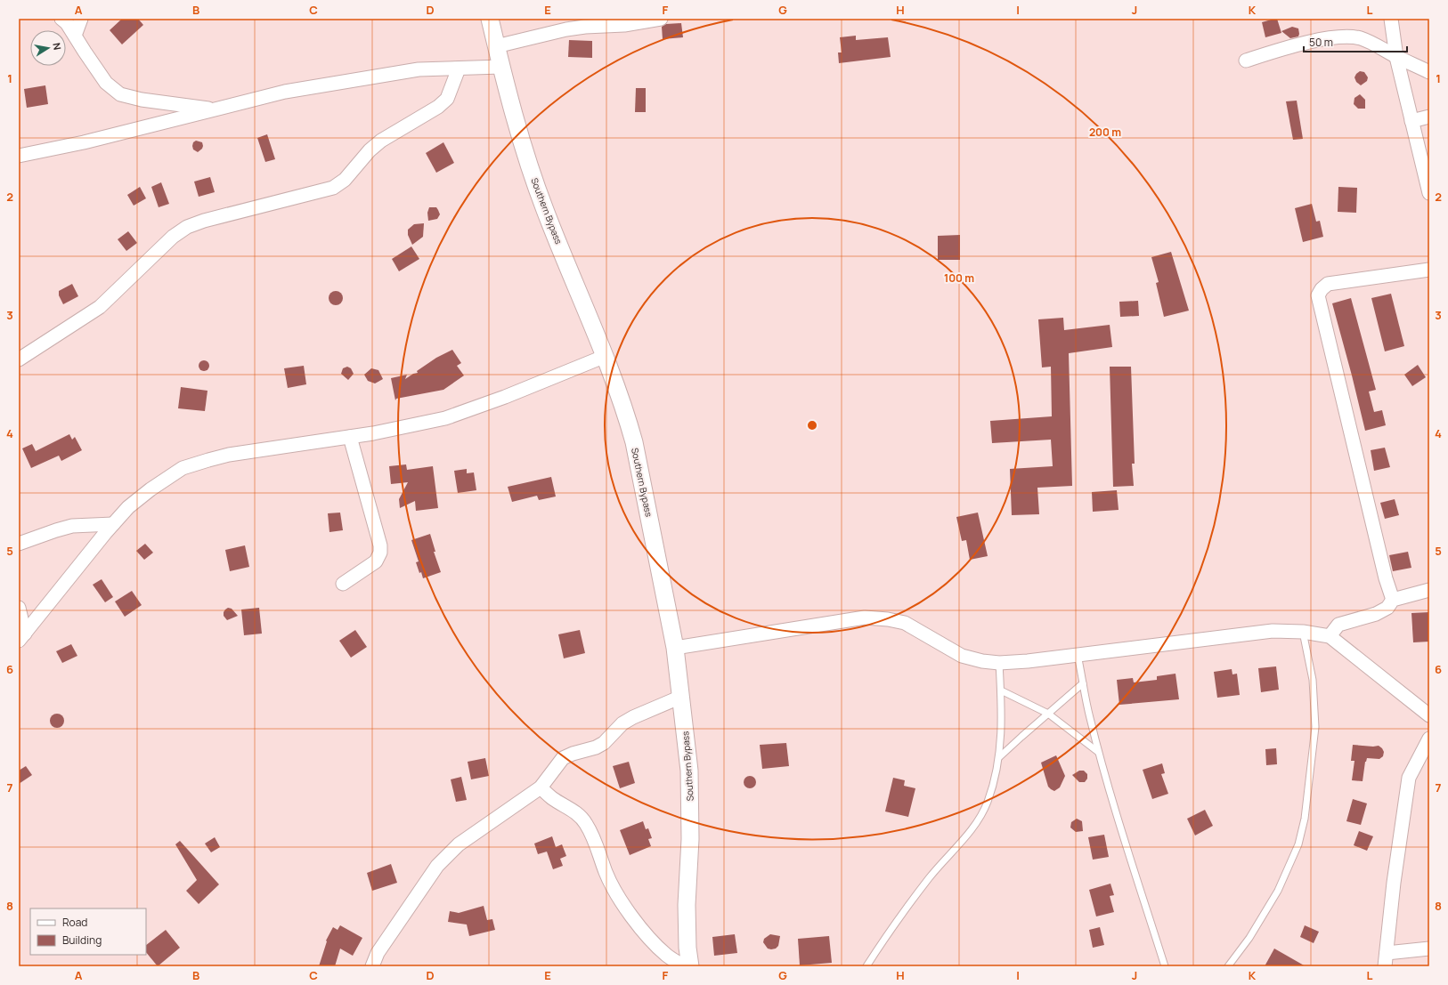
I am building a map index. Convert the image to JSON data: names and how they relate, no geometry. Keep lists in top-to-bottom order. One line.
{"streets":{"street":["Southern Bypass"]},"legend":["Road","Building"],"scale_bar":"50 m","north":"right","grid":{"columns":["A","B","C","D","E","F","G","H","I","J","K","L"],"rows":["1","2","3","4","5","6","7","8"]},"rings":["200 m","100 m"]}
